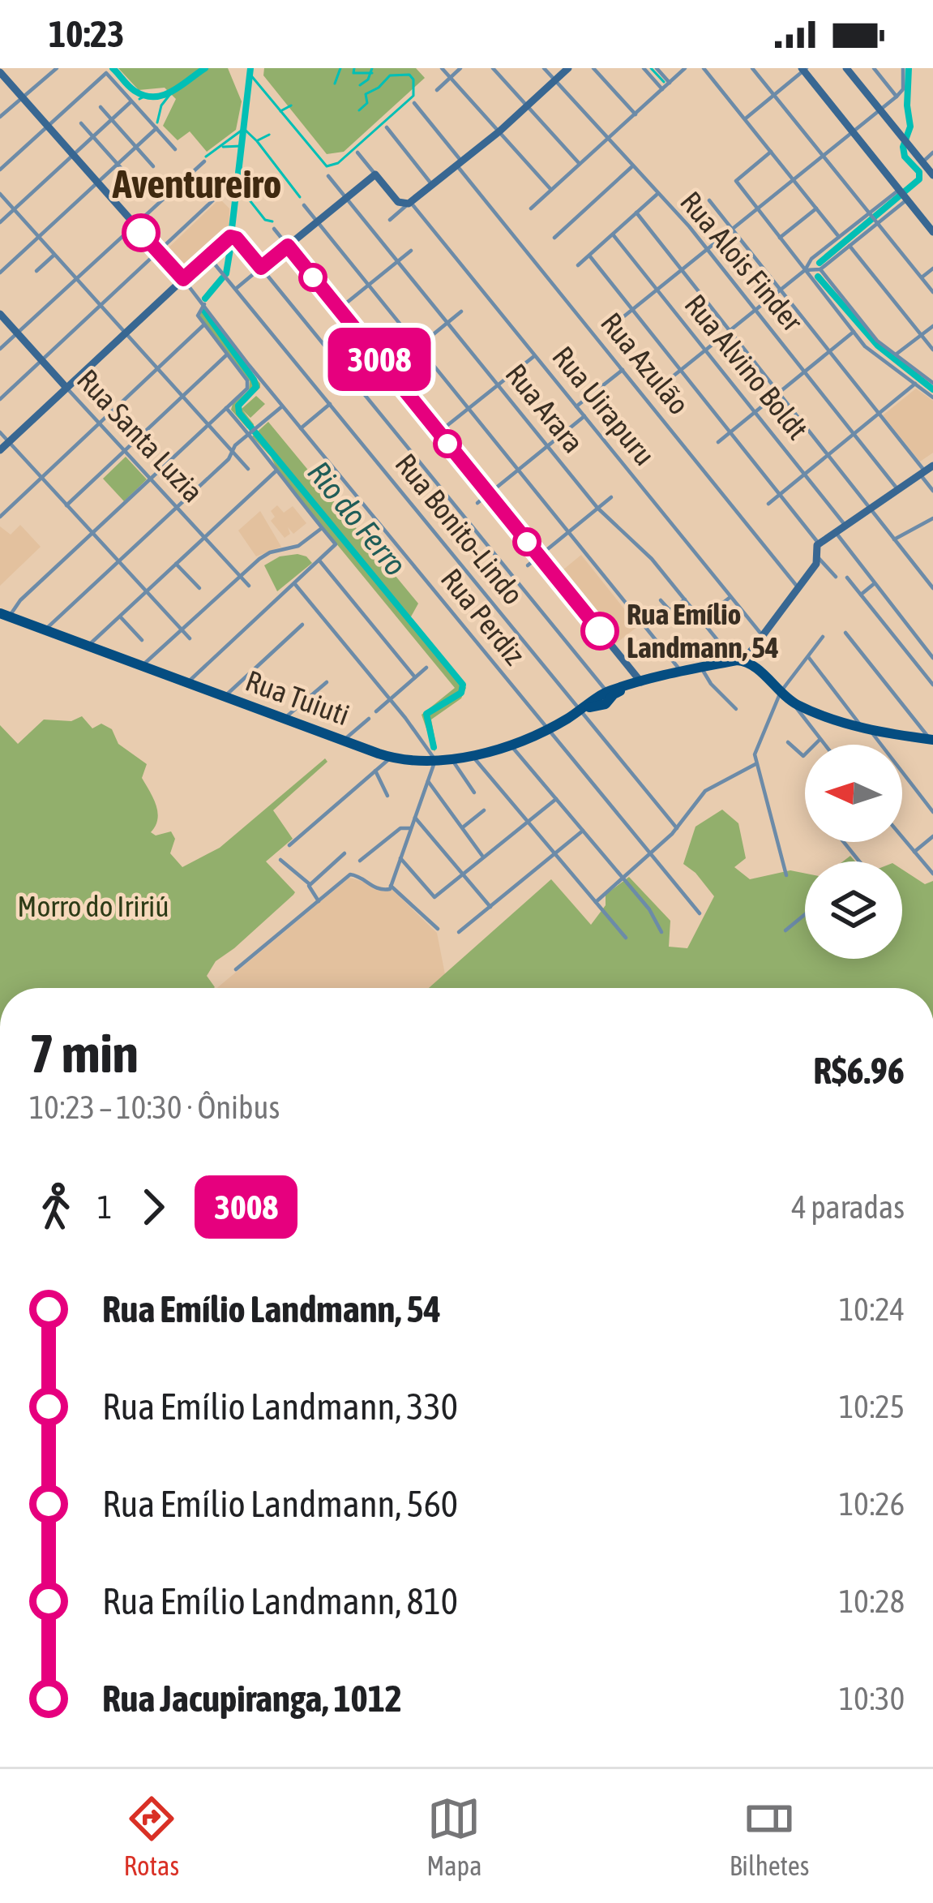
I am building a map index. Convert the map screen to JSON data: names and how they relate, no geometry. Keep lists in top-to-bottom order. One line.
{"streets":{"main road":["Rua Tuiuti"],"street":["Rua Alois Finder","Rua Azulão","Rua Alvino Boldt","Rua Uirapuru","Rua Arara","Rua Santa Luzia","Rua Bonito-Lindo","Rua Perdiz"]},"crossings":[["Rua Arara","Rua Tuiuti"],["Rua Bonito-Lindo","Rua Tuiuti"],["Rua Perdiz","Rua Tuiuti"]],"districts":["Aventureiro"],"water":["Rio do Ferro"],"parks":["Morro do Iririú"],"places":["Rua Emílio Landmann, 54"],"lines":["bus line 3008"],"north":"left","page":{"status":"10:23","on_map":"3008","heading":["7 min","10:23 – 10:30 · Ônibus","R$6.96"],"legs":["1","3008","4 paradas"],"list":[{"name":"Rua Emílio Landmann, 54","value":"10:24"},{"name":"Rua Emílio Landmann, 330","value":"10:25"},{"name":"Rua Emílio Landmann, 560","value":"10:26"},{"name":"Rua Emílio Landmann, 810","value":"10:28"},{"name":"Rua Jacupiranga, 1012","value":"10:30"}],"tabs":["Rotas","Mapa","Bilhetes"]}}
